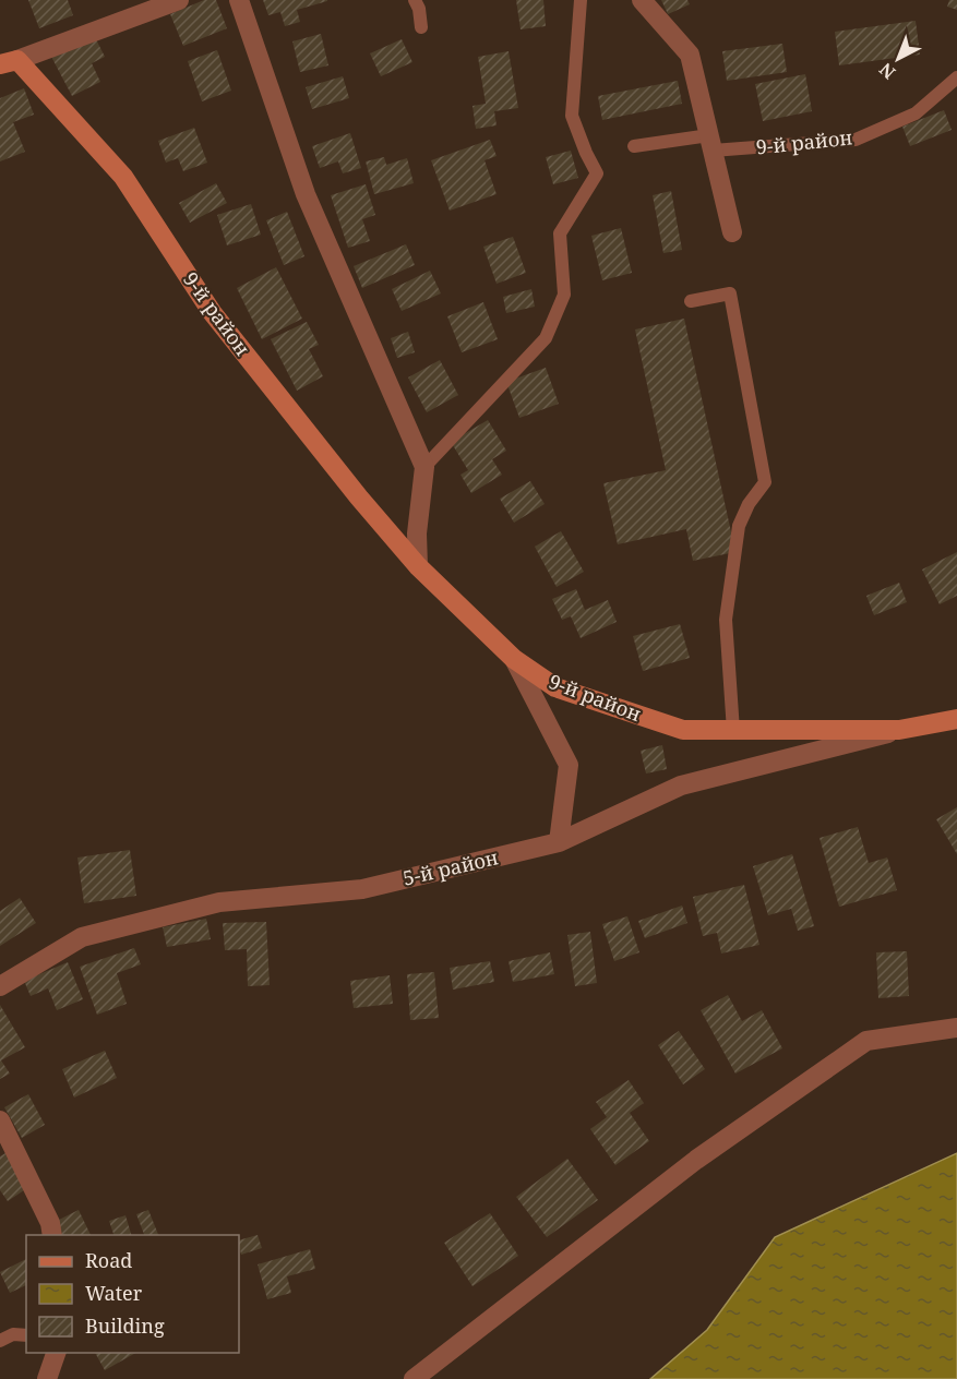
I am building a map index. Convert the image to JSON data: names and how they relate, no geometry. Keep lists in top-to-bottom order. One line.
{"streets":{"street":["9-й район","5-й район"]},"crossings":[["9-й район","5-й район"]],"legend":["Road","Water","Building"],"north":"bottom left"}
